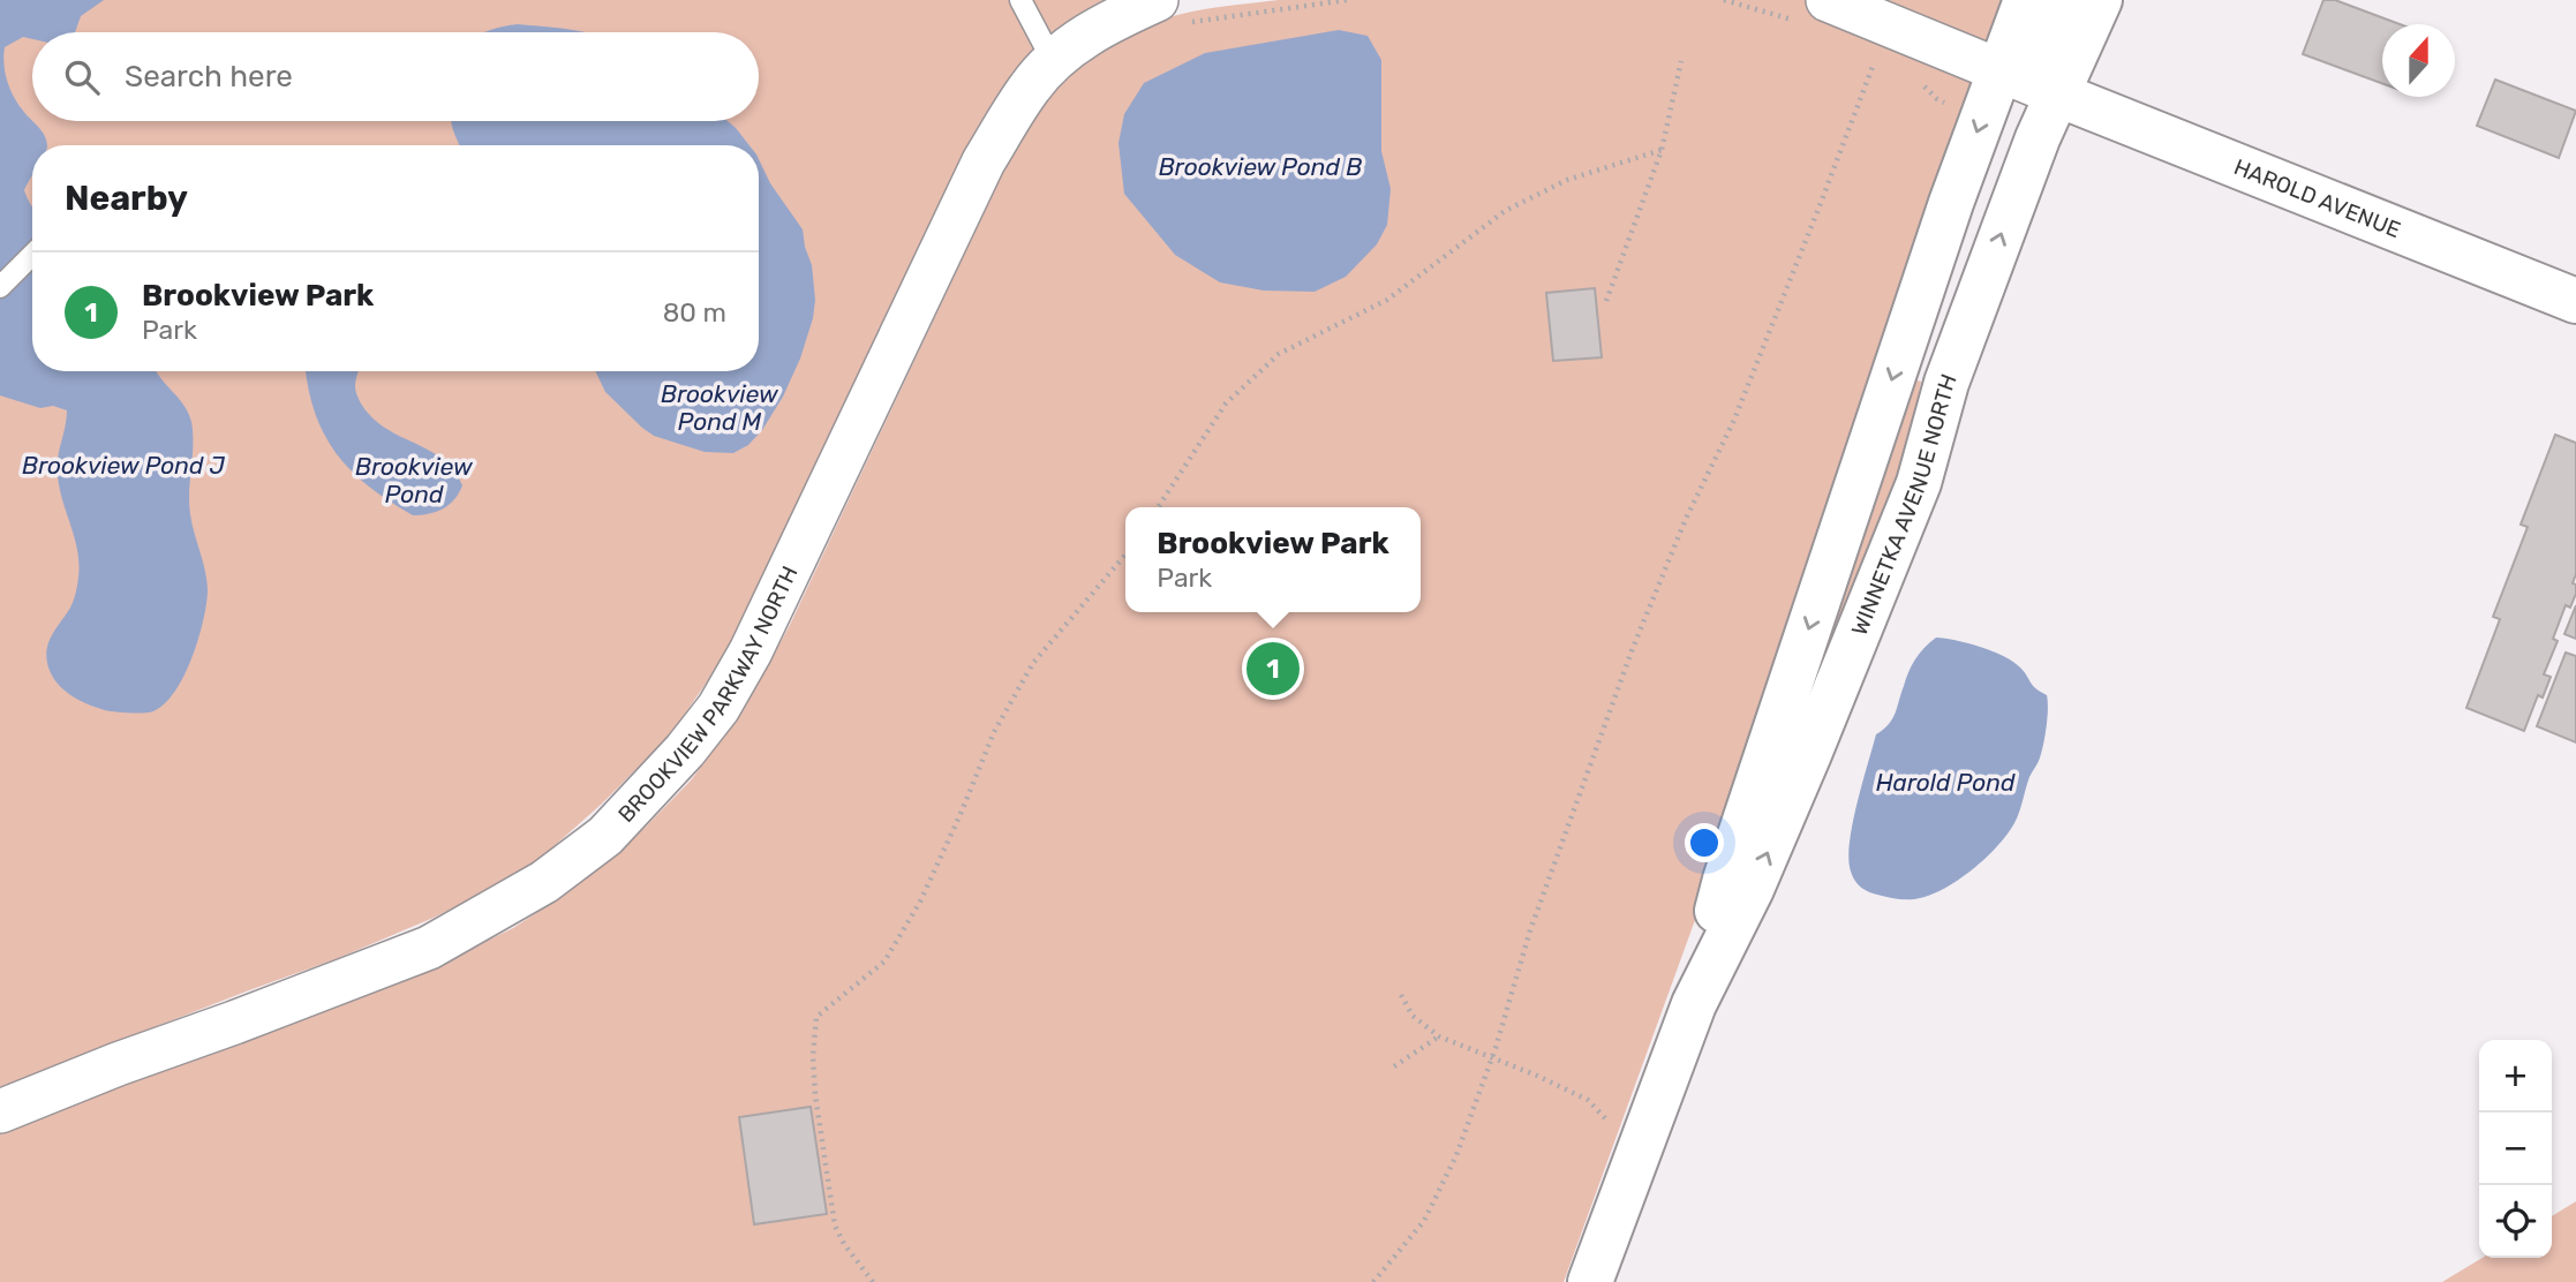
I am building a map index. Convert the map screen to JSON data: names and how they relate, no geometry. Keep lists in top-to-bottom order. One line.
{"streets":{"street":["HAROLD AVENUE","WINNETKA AVENUE NORTH","BROOKVIEW PARKWAY NORTH"]},"crossings":[["HAROLD AVENUE","WINNETKA AVENUE NORTH"]],"water":["Brookview Pond B","Brookview Pond M","Brookview Pond J","Brookview Pond","Harold Pond"],"north":"top","page":{"search":"Search here","heading":"Nearby","list":[{"mark":"1","name":"Brookview Park","note":"Park","value":"80 m"}],"popup":["Brookview Park","Park"],"pins":"1","map_buttons":["+","−"]}}
